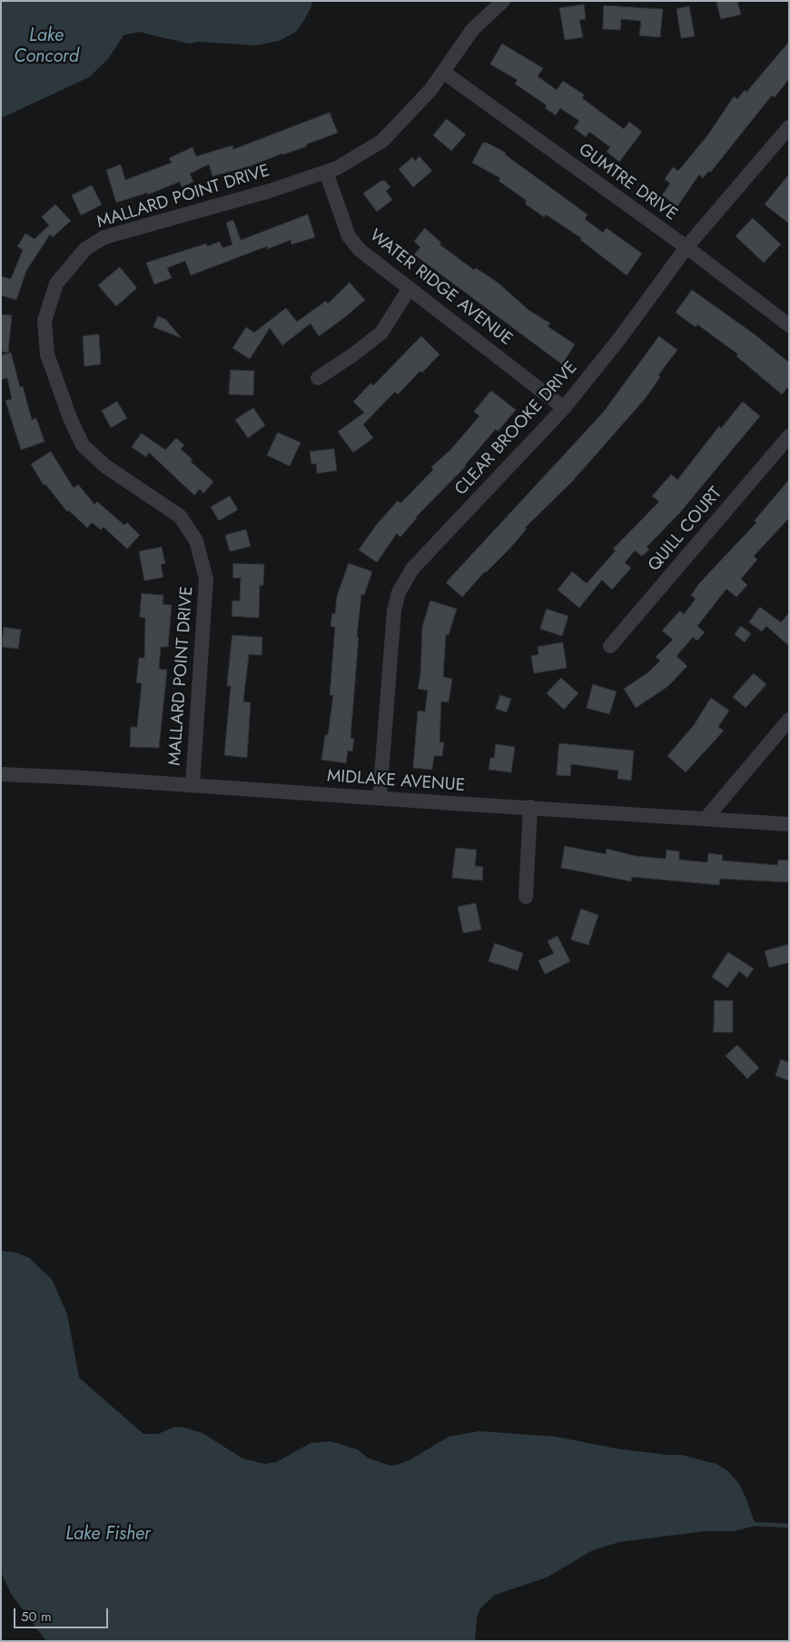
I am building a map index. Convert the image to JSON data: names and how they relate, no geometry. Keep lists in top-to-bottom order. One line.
{"streets":{"street":["GUMTRE DRIVE","MALLARD POINT DRIVE","WATER RIDGE AVENUE","CLEAR BROOKE DRIVE","QUILL COURT","MIDLAKE AVENUE"]},"crossings":[["GUMTRE DRIVE","MALLARD POINT DRIVE"],["GUMTRE DRIVE","CLEAR BROOKE DRIVE"],["MALLARD POINT DRIVE","WATER RIDGE AVENUE"],["MALLARD POINT DRIVE","MIDLAKE AVENUE"],["WATER RIDGE AVENUE","CLEAR BROOKE DRIVE"],["CLEAR BROOKE DRIVE","MIDLAKE AVENUE"]],"water":["Lake Concord","Lake Fisher"],"scale_bar":"50 m"}
